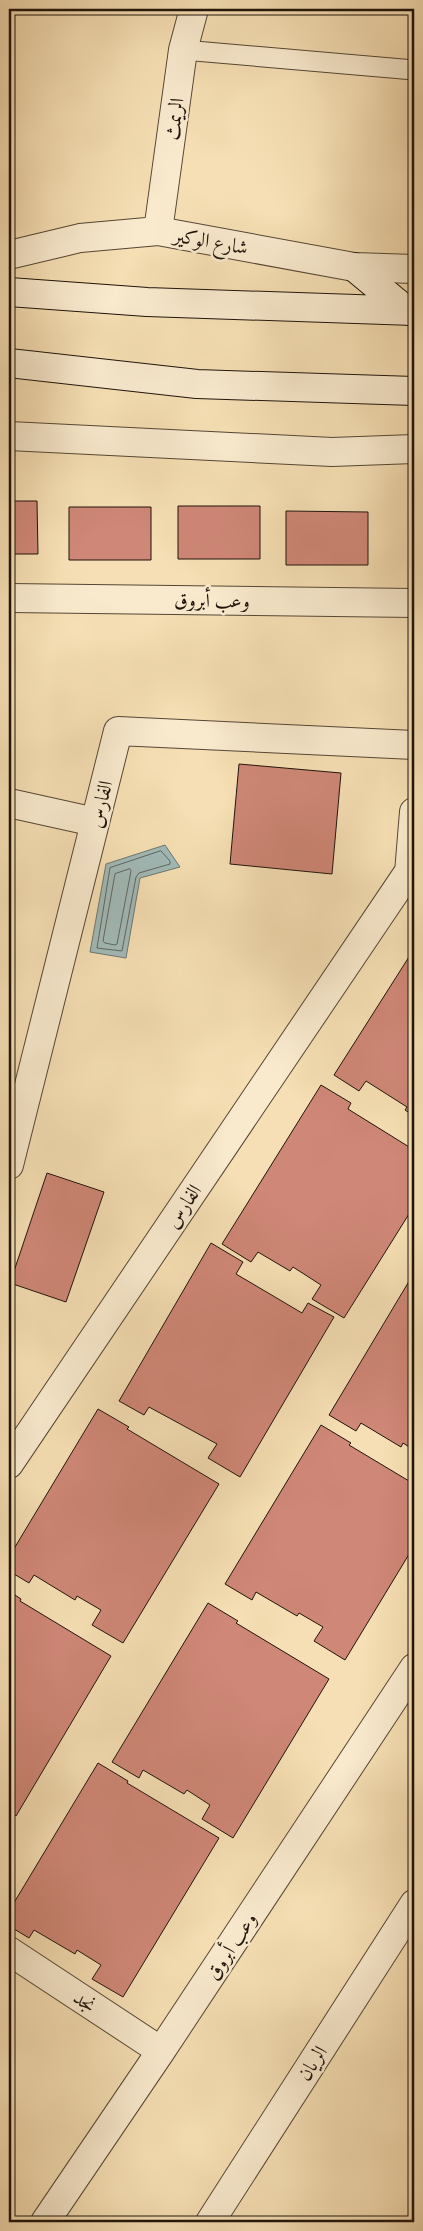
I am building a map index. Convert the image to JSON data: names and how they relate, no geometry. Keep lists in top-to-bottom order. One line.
{"streets":{"street":["الريمث","شارع الوكير","وعب أبروق","الفارس","نجد","الريان"]},"crossings":[["الريمث","شارع الوكير"],["وعب أبروق","نجد"]]}
